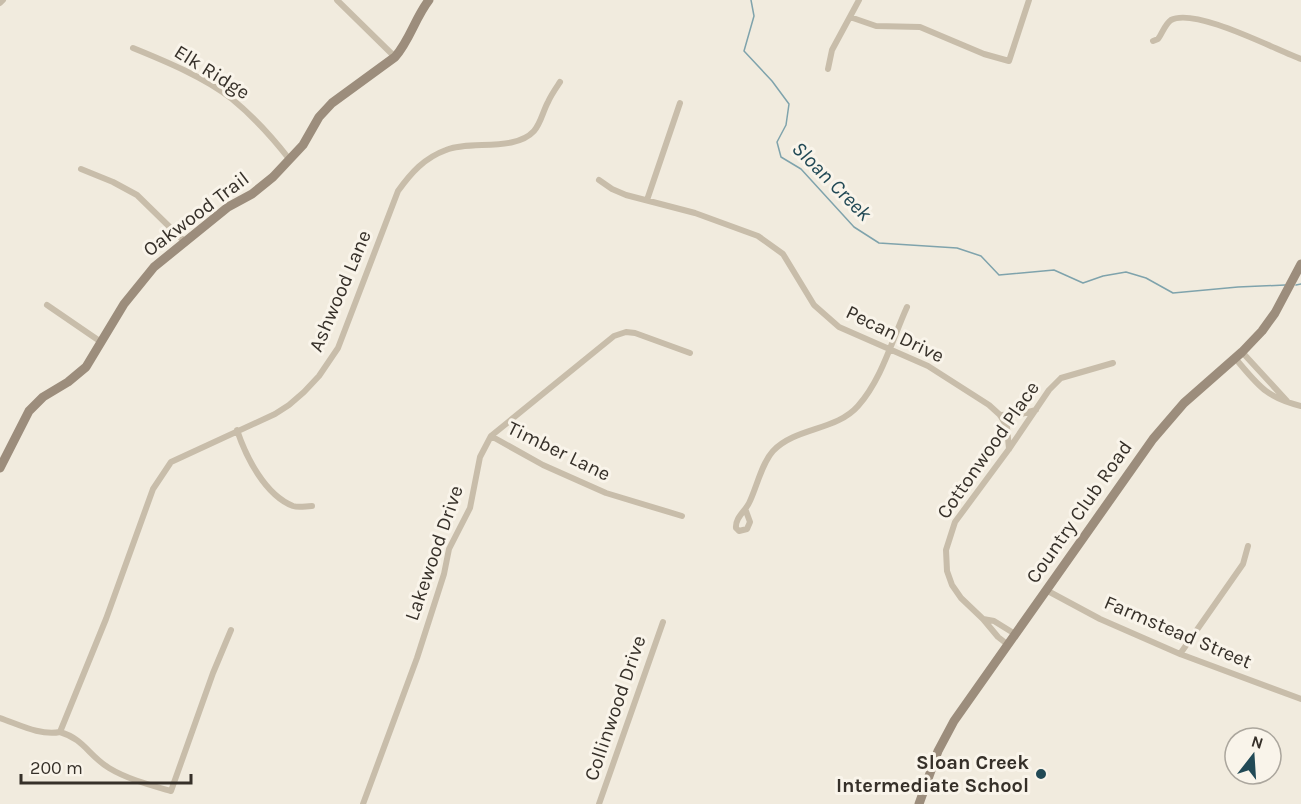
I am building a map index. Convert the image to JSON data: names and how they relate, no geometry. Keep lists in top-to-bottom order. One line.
{"streets":{"main road":["Oakwood Trail","Country Club Road"],"street":["Elk Ridge","Ashwood Lane","Pecan Drive","Cottonwood Place","Timber Lane","Lakewood Drive","Farmstead Street","Collinwood Drive"]},"crossings":[["Elk Ridge","Oakwood Trail"],["Cottonwood Place","Country Club Road"],["Timber Lane","Lakewood Drive"],["Country Club Road","Farmstead Street"]],"water":["Sloan Creek"],"places":["Sloan Creek Intermediate School"],"scale_bar":"200 m","north":"top"}
